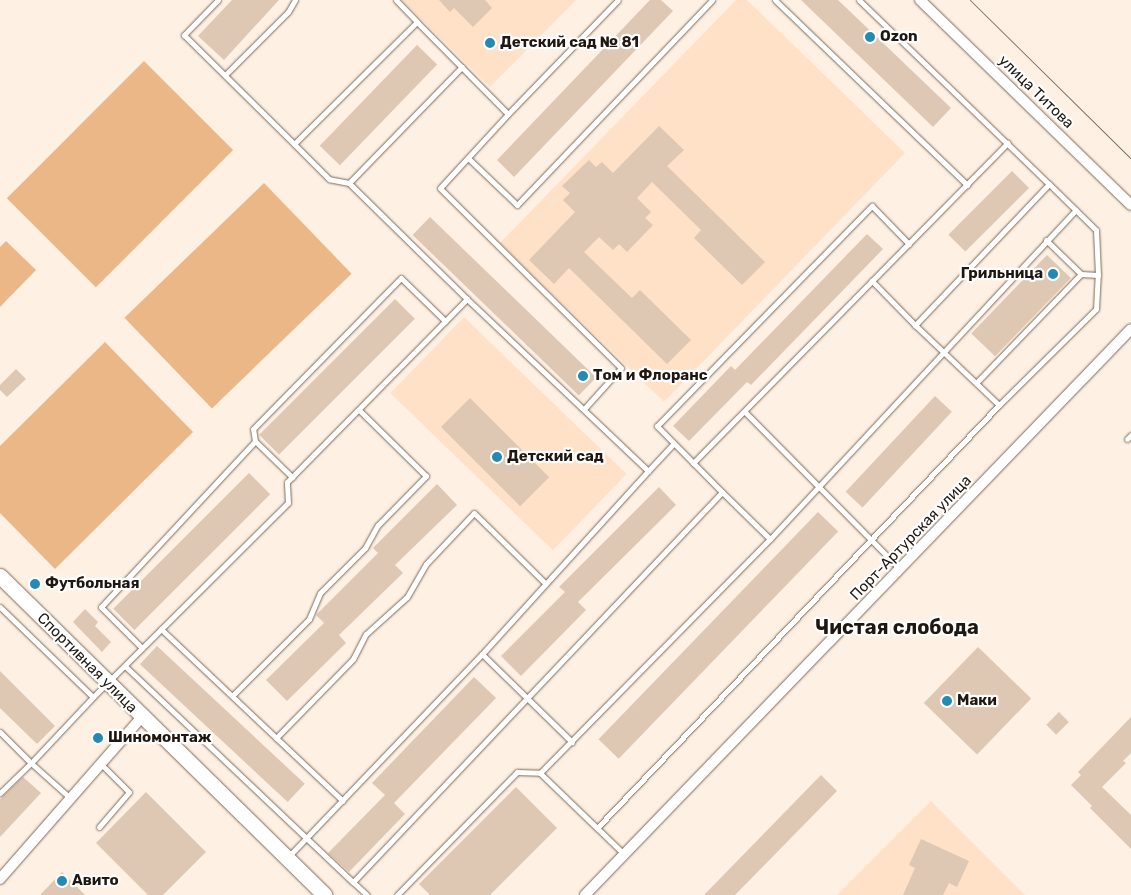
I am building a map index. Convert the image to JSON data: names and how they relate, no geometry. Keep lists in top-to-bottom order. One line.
{"streets":{"street":["улица Титова","Порт-Артурская улица","Спортивная улица"]},"districts":["Чистая слобода"],"places":["Ozon","Детский сад № 81","Грильница","Том и Флоранс","Детский сад","Футбольная","Маки","Шиномонтаж","Авито"]}
